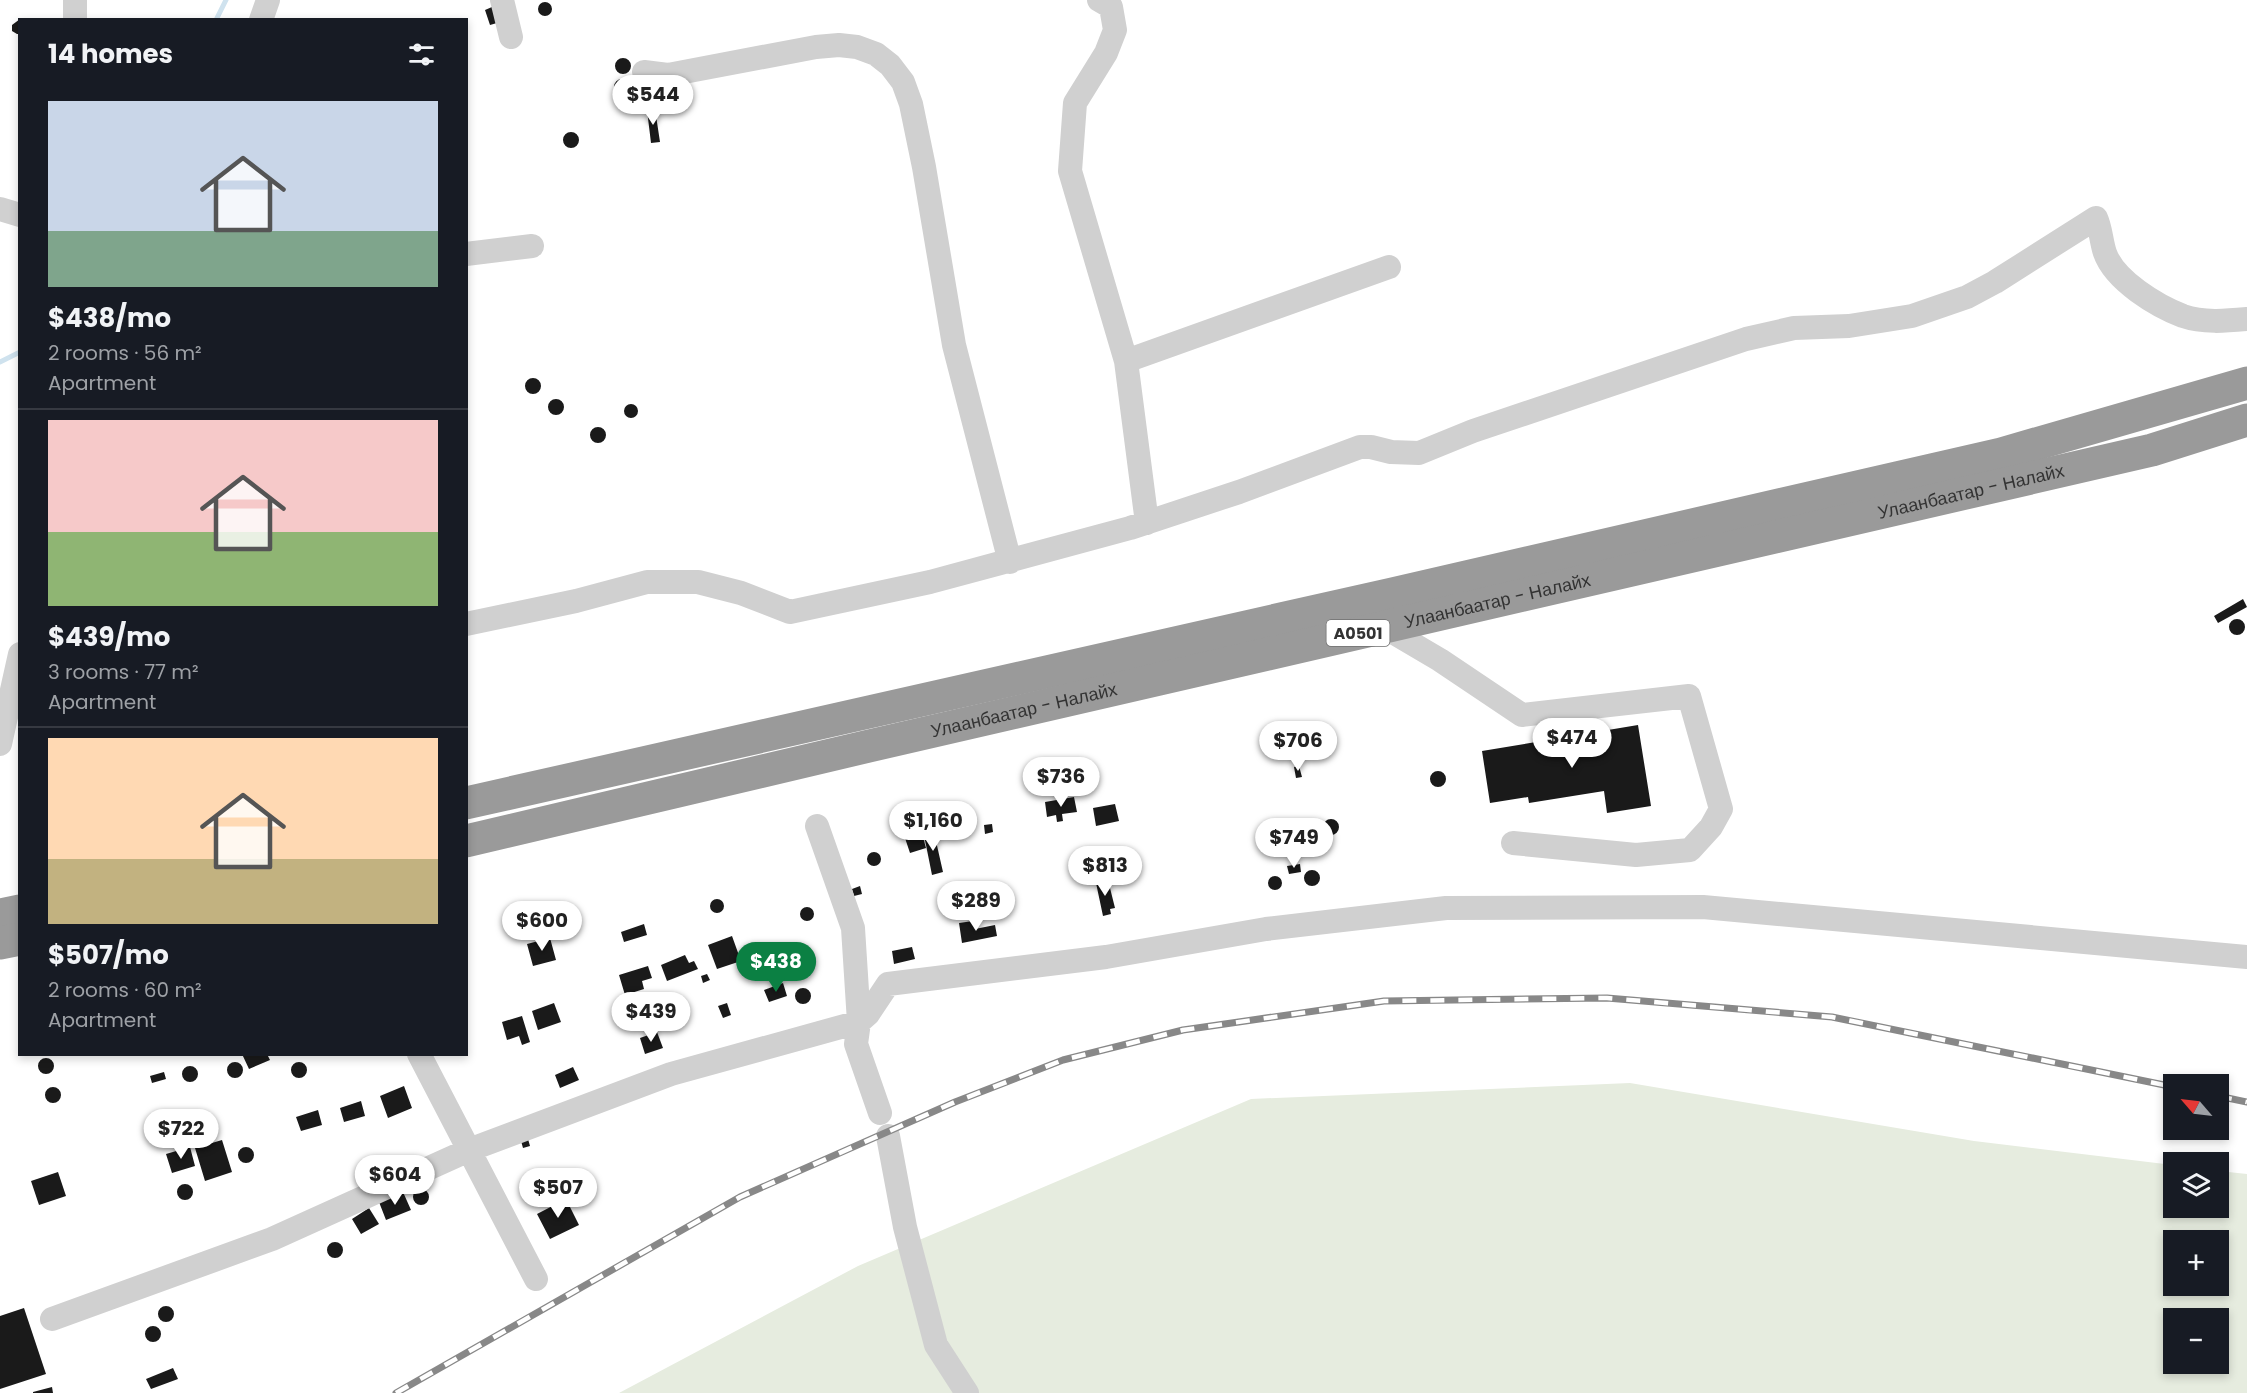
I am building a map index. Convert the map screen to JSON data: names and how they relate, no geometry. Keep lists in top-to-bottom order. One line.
{"streets":{"highway":["Улаанбаатар - Налайх","A0501"]},"north":"top left","page":{"heading":"14 homes","price":["$544","$474","$706","$736","$1,160","$749","$813","$289","$600","$438","$439","$722","$604","$507"],"list":[{"name":"$438/mo","note":"2 rooms · 56 m² · Apartment"},{"name":"$439/mo","note":"3 rooms · 77 m² · Apartment"},{"name":"$507/mo","note":"2 rooms · 60 m² · Apartment"}],"map_buttons":["+","−"]}}
